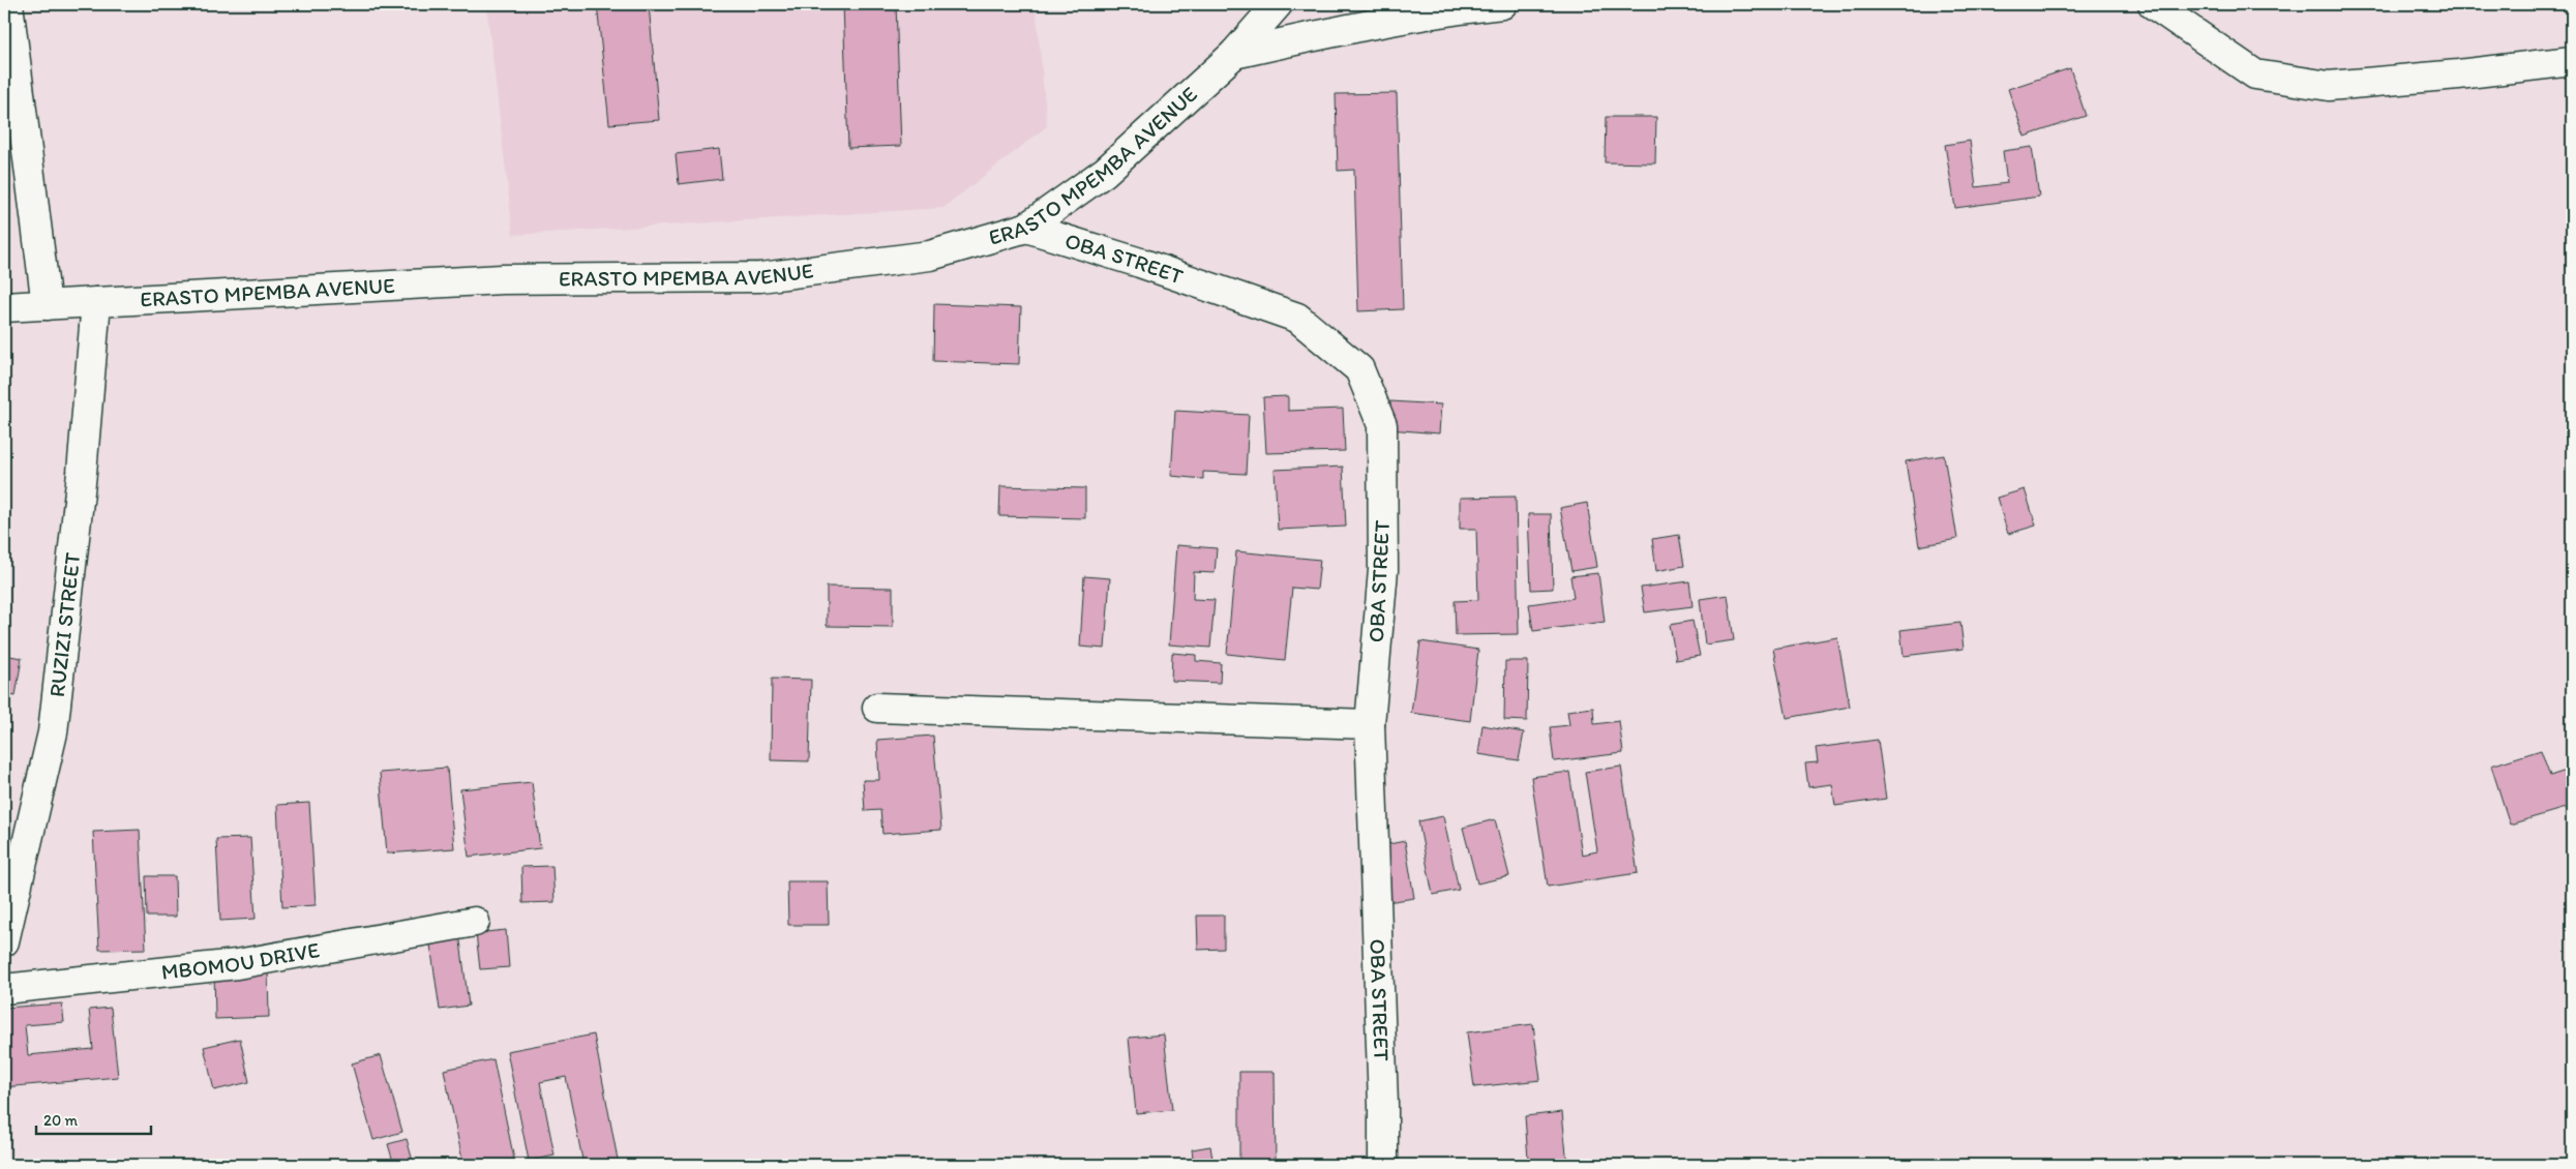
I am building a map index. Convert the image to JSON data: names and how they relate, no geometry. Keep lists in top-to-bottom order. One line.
{"streets":{"street":["ERASTO MPEMBA AVENUE","OBA STREET","RUZIZI STREET","MBOMOU DRIVE"]},"crossings":[["ERASTO MPEMBA AVENUE","OBA STREET"],["ERASTO MPEMBA AVENUE","RUZIZI STREET"]],"scale_bar":"20 m"}
